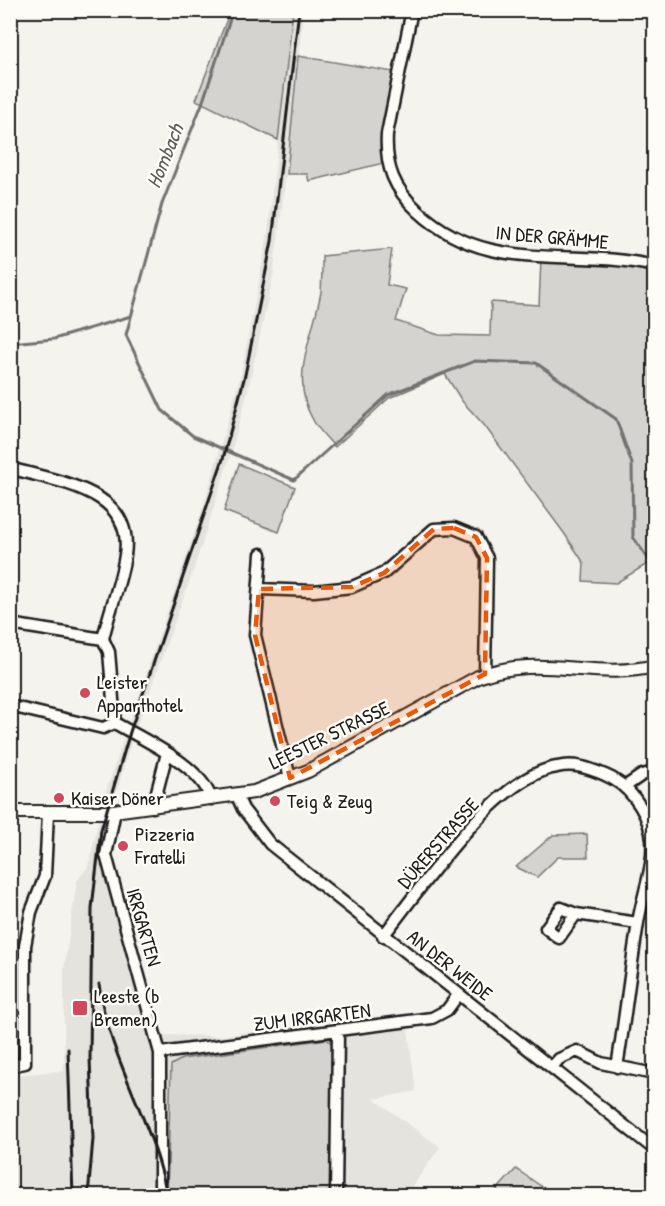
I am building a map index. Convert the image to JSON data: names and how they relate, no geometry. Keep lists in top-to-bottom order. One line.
{"streets":{"street":["IN DER GRÄMME","LEESTER STRASSE","DÜRERSTRASSE","IRRGARTEN","AN DER WEIDE","ZUM IRRGARTEN"]},"crossings":[["LEESTER STRASSE","IRRGARTEN"],["LEESTER STRASSE","AN DER WEIDE"],["DÜRERSTRASSE","AN DER WEIDE"],["IRRGARTEN","ZUM IRRGARTEN"],["AN DER WEIDE","ZUM IRRGARTEN"]],"water":["Hombach"],"places":{"other":["Leister Apparthotel","Kaiser Döner","Teig & Zeug","Pizzeria Fratelli"],"transit":["Leeste (b Bremen)"]}}
